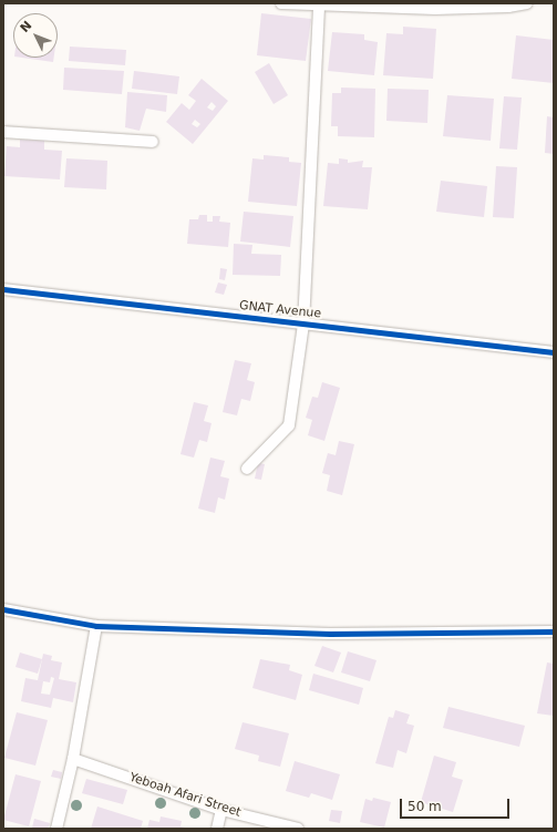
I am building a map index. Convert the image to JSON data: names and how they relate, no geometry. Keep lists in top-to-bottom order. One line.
{"streets":{"street":["GNAT Avenue","Yeboah Afari Street"]},"scale_bar":"50 m","north":"top left"}
